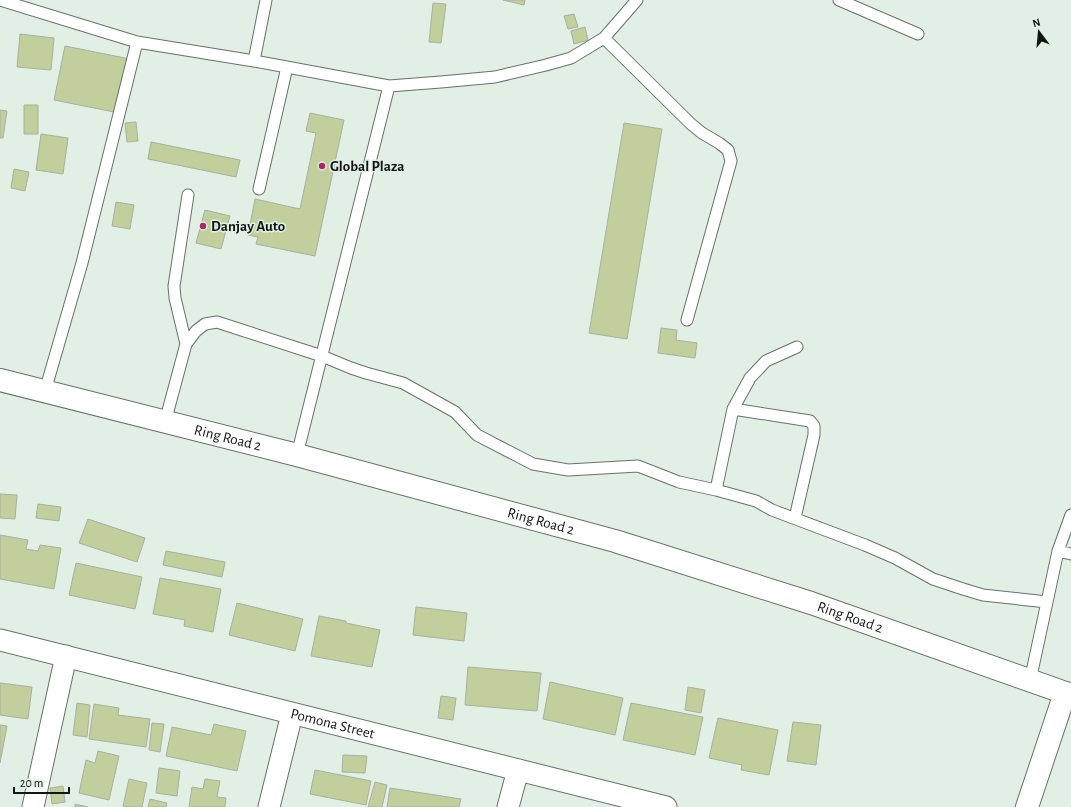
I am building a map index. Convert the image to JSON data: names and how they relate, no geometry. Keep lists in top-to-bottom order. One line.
{"streets":{"main road":["Ring Road 2"],"street":["Pomona Street"]},"places":["Global Plaza","Danjay Auto"],"scale_bar":"20 m","north":"top"}
